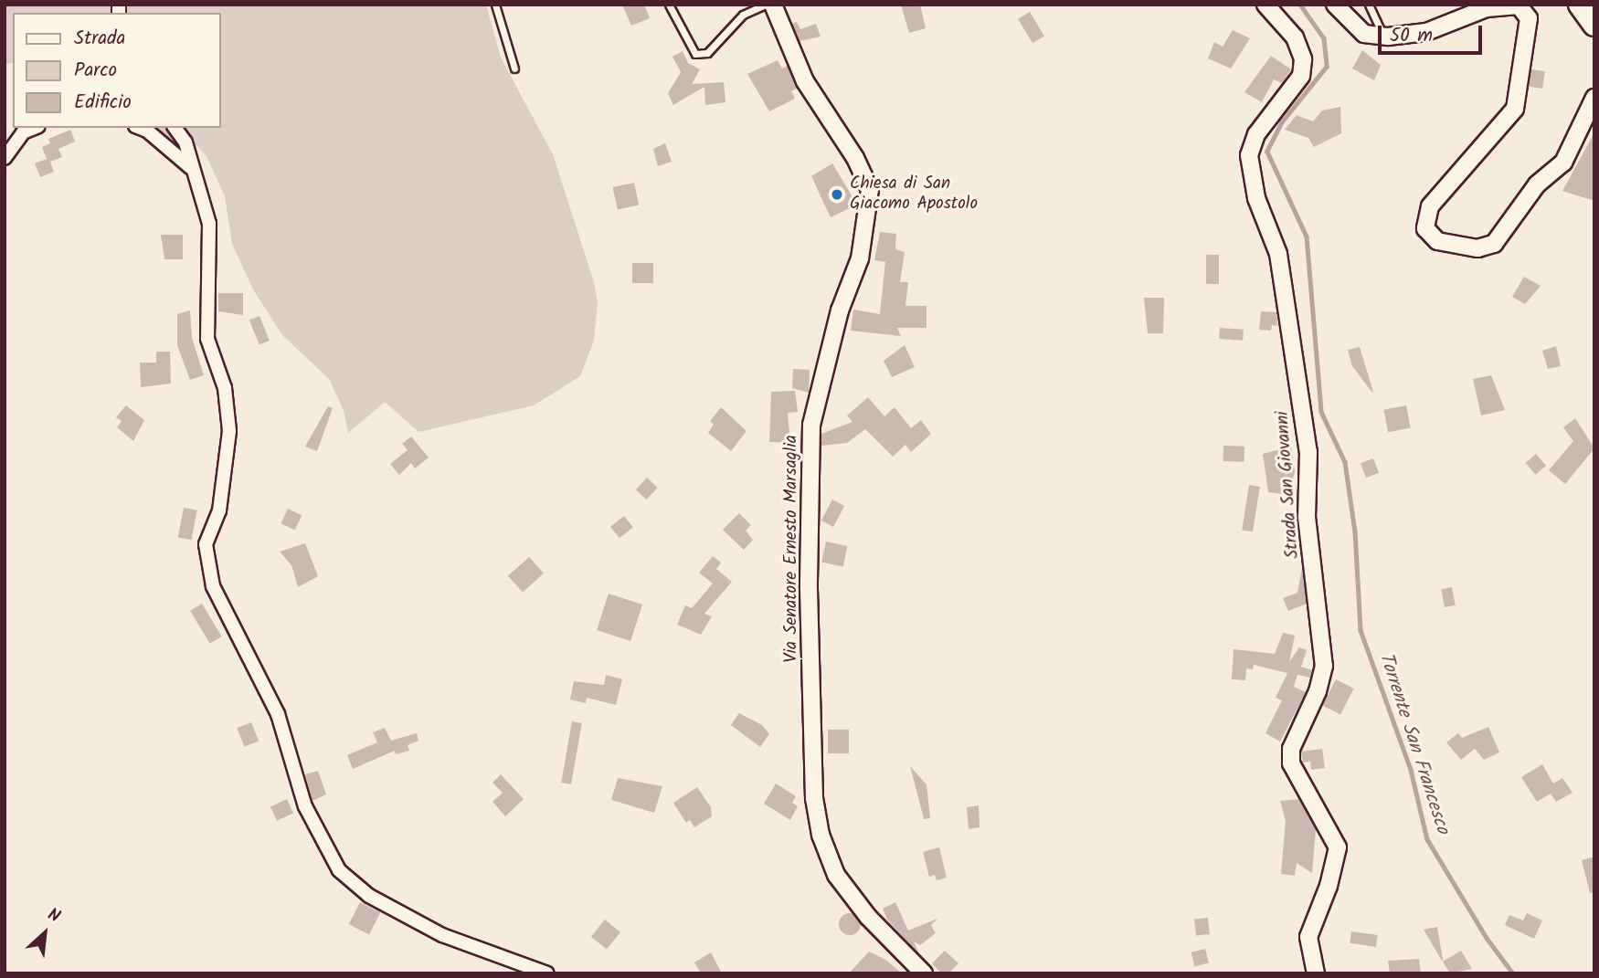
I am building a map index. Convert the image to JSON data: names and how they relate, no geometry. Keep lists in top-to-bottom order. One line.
{"streets":{"street":["Strada San Giovanni","Via Senatore Ernesto Marsaglia"]},"water":["Torrente San Francesco"],"places":["Chiesa di San Giacomo Apostolo"],"legend":["Strada","Parco","Edificio"],"scale_bar":"50 m","north":"top right"}
